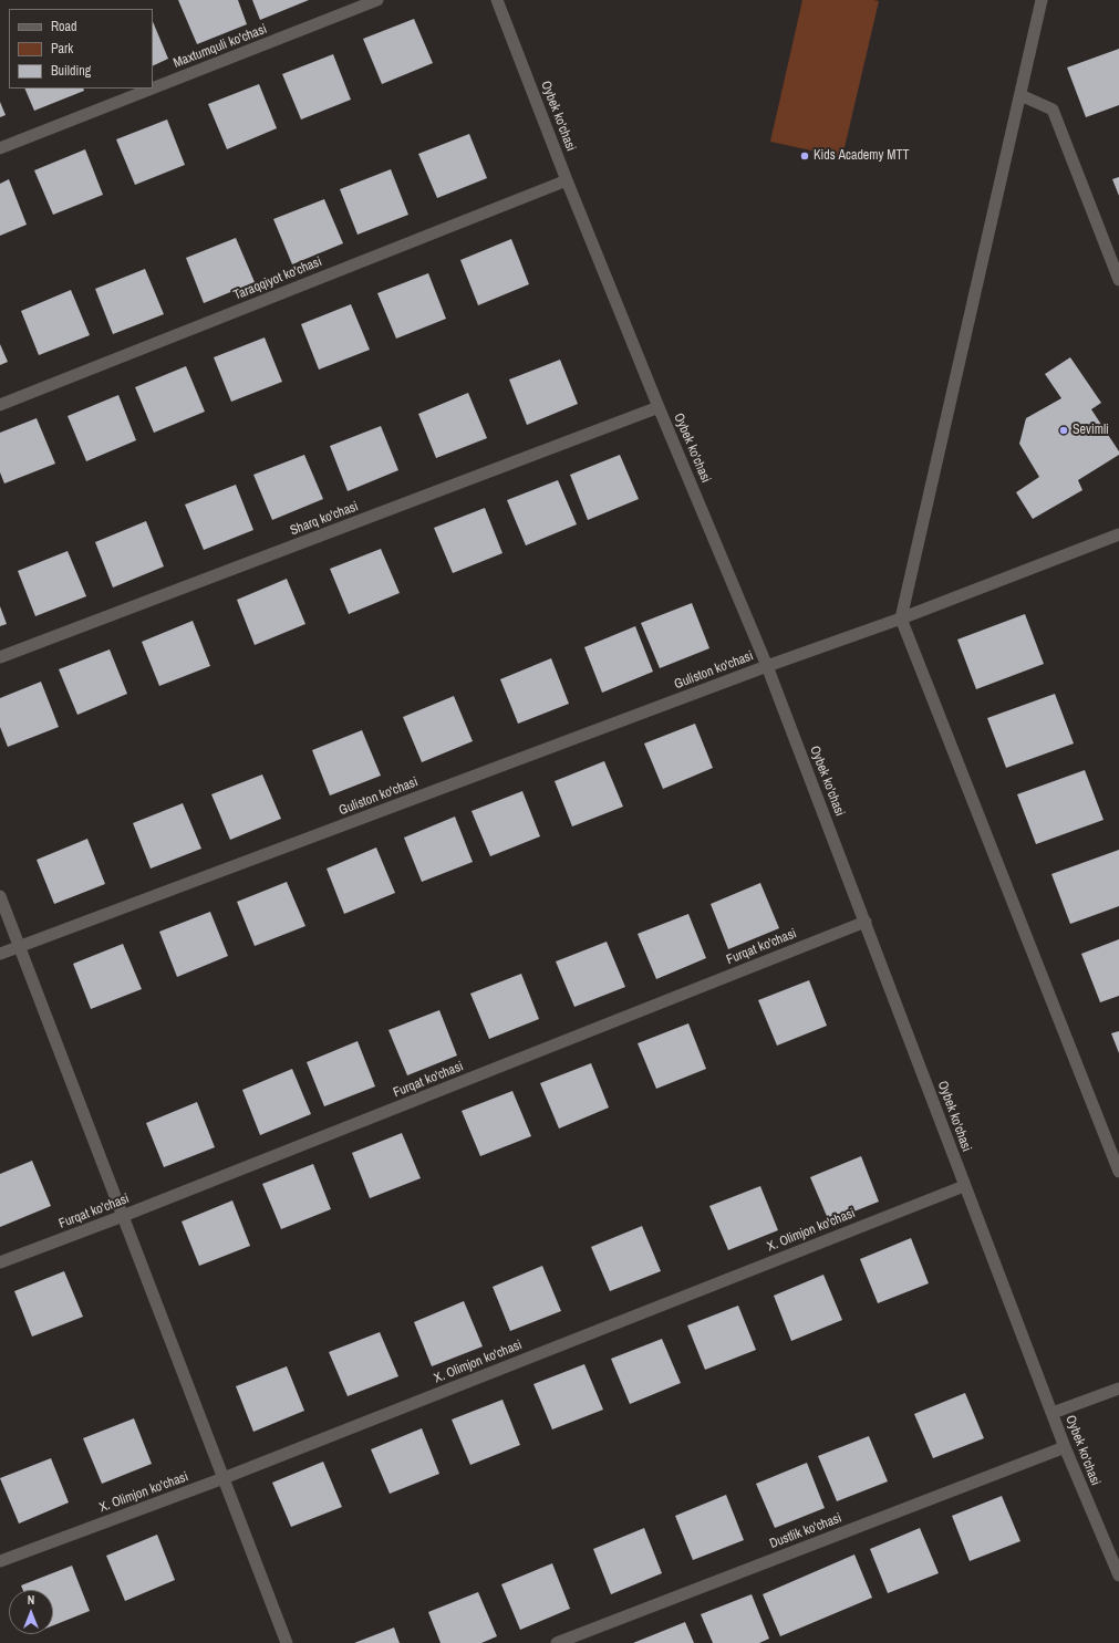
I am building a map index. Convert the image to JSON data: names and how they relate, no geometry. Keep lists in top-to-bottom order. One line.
{"streets":{"street":["Maxtumquli ko'chasi","Oybek ko'chasi","Taraqqiyot ko'chasi","Sharq ko'chasi","Guliston ko'chasi","Furqat ko'chasi","X. Olimjon ko'chasi","Dustlik ko'chasi"]},"crossings":[["Oybek ko'chasi","Taraqqiyot ko'chasi"],["Oybek ko'chasi","Sharq ko'chasi"],["Oybek ko'chasi","Guliston ko'chasi"],["Oybek ko'chasi","Furqat ko'chasi"],["Oybek ko'chasi","X. Olimjon ko'chasi"],["Oybek ko'chasi","Dustlik ko'chasi"]],"places":["Kids Academy MTT","Sevimli"],"legend":["Road","Park","Building"],"north":"top"}
